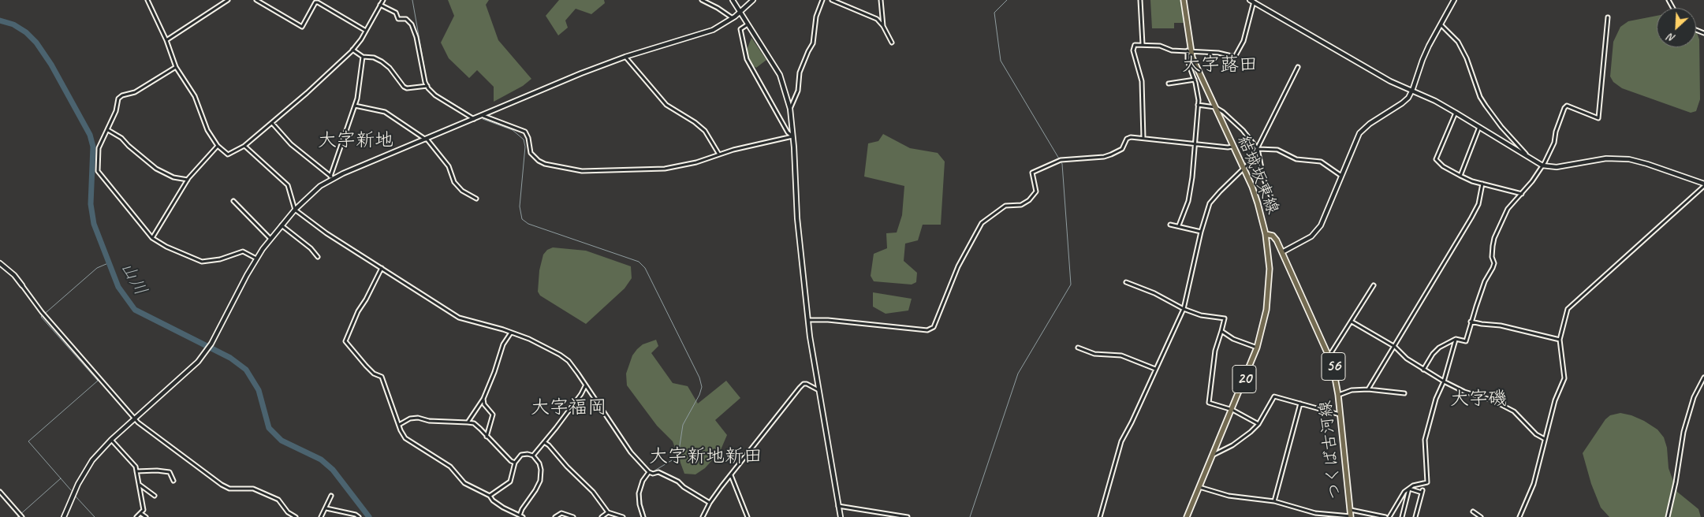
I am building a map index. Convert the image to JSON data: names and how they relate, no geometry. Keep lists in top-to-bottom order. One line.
{"streets":{"main road":["結城坂東線","56","20","つくば古河線"]},"crossings":[["結城坂東線","つくば古河線"]],"districts":["大字蕗田","大字新地","大字磯","大字福岡","大字新地新田"],"water":["山川"],"north":"bottom left"}
